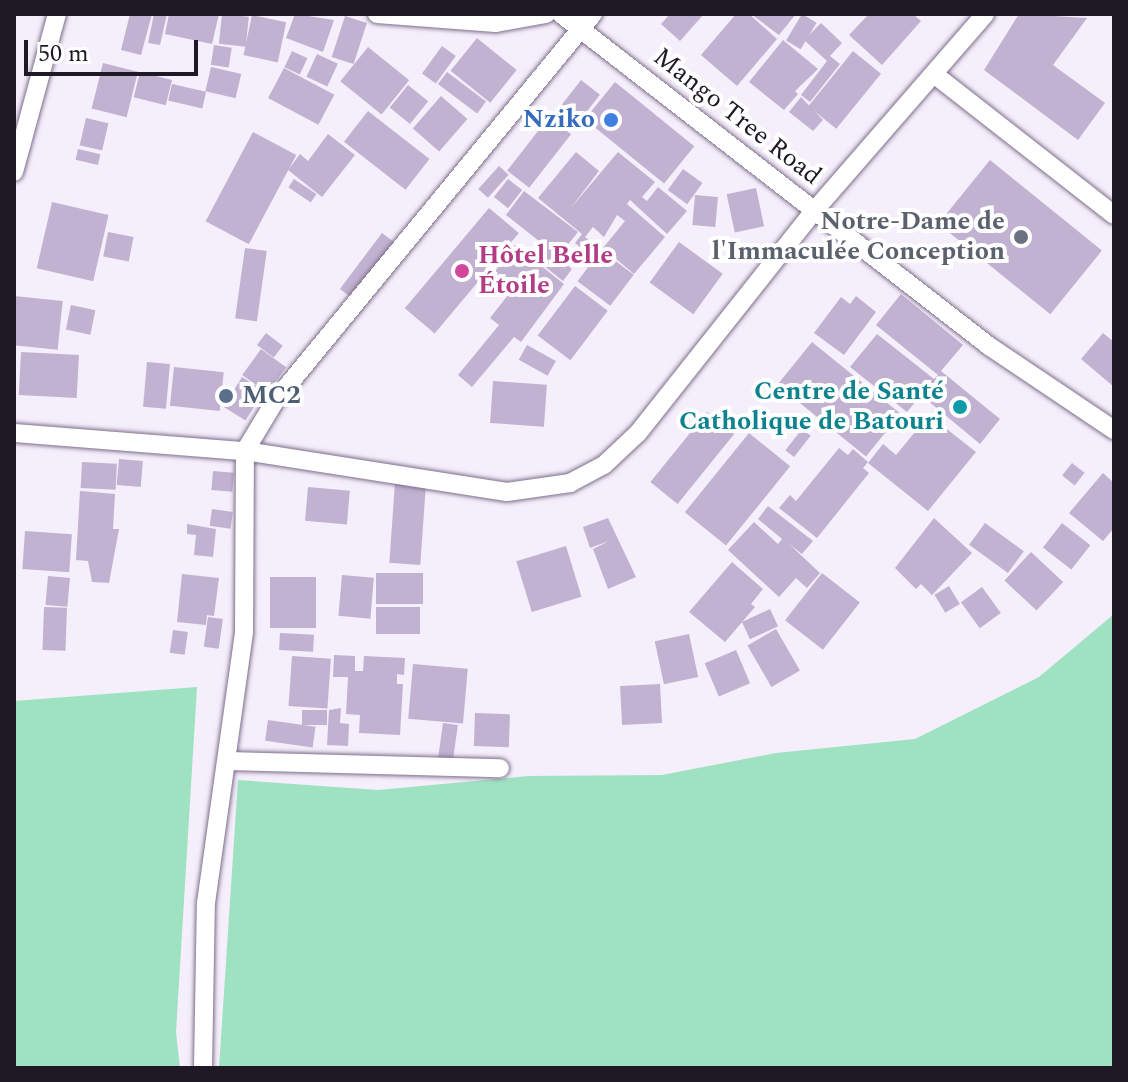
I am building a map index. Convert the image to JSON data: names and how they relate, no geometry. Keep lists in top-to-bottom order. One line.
{"streets":{"street":["Mango Tree Road"]},"places":["Nziko","Notre-Dame de l'Immaculée Conception","Hôtel Belle Étoile","MC2","Centre de Santé Catholique de Batouri"],"scale_bar":"50 m"}
